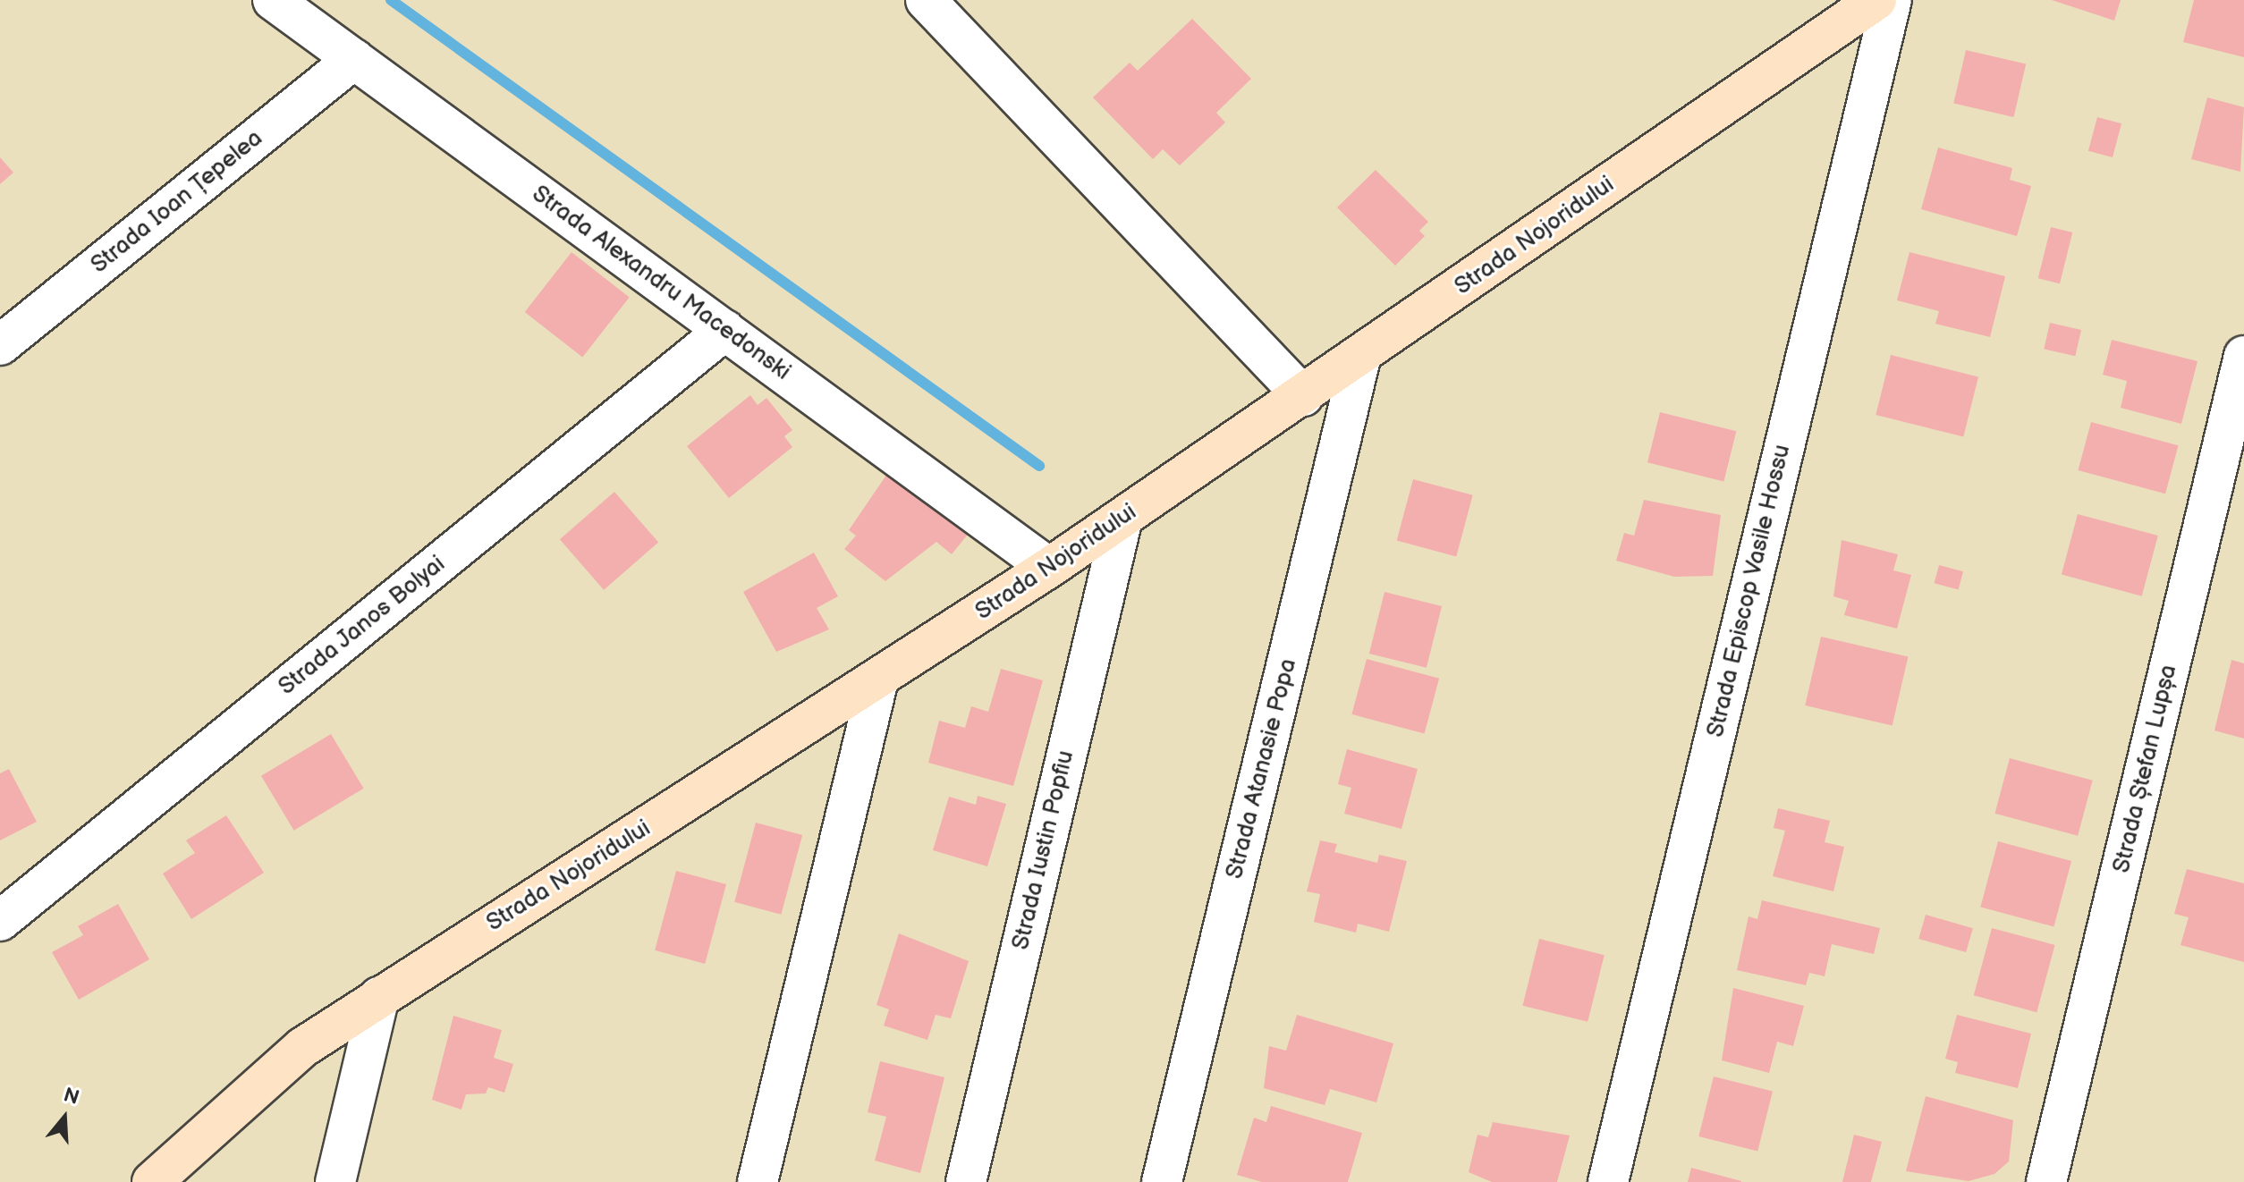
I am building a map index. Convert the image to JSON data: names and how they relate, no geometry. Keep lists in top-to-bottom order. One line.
{"streets":{"main road":["Strada Nojoridului"],"street":["Strada Ioan Țepelea","Strada Alexandru Macedonski","Strada Episcop Vasile Hossu","Strada Janos Bolyai","Strada Atanasie Popa","Strada Ștefan Lupșa","Strada Iustin Popfiu"]},"crossings":[["Strada Ioan Țepelea","Strada Alexandru Macedonski"],["Strada Nojoridului","Strada Alexandru Macedonski"],["Strada Nojoridului","Strada Atanasie Popa"],["Strada Nojoridului","Strada Iustin Popfiu"],["Strada Alexandru Macedonski","Strada Janos Bolyai"]],"north":"top"}
